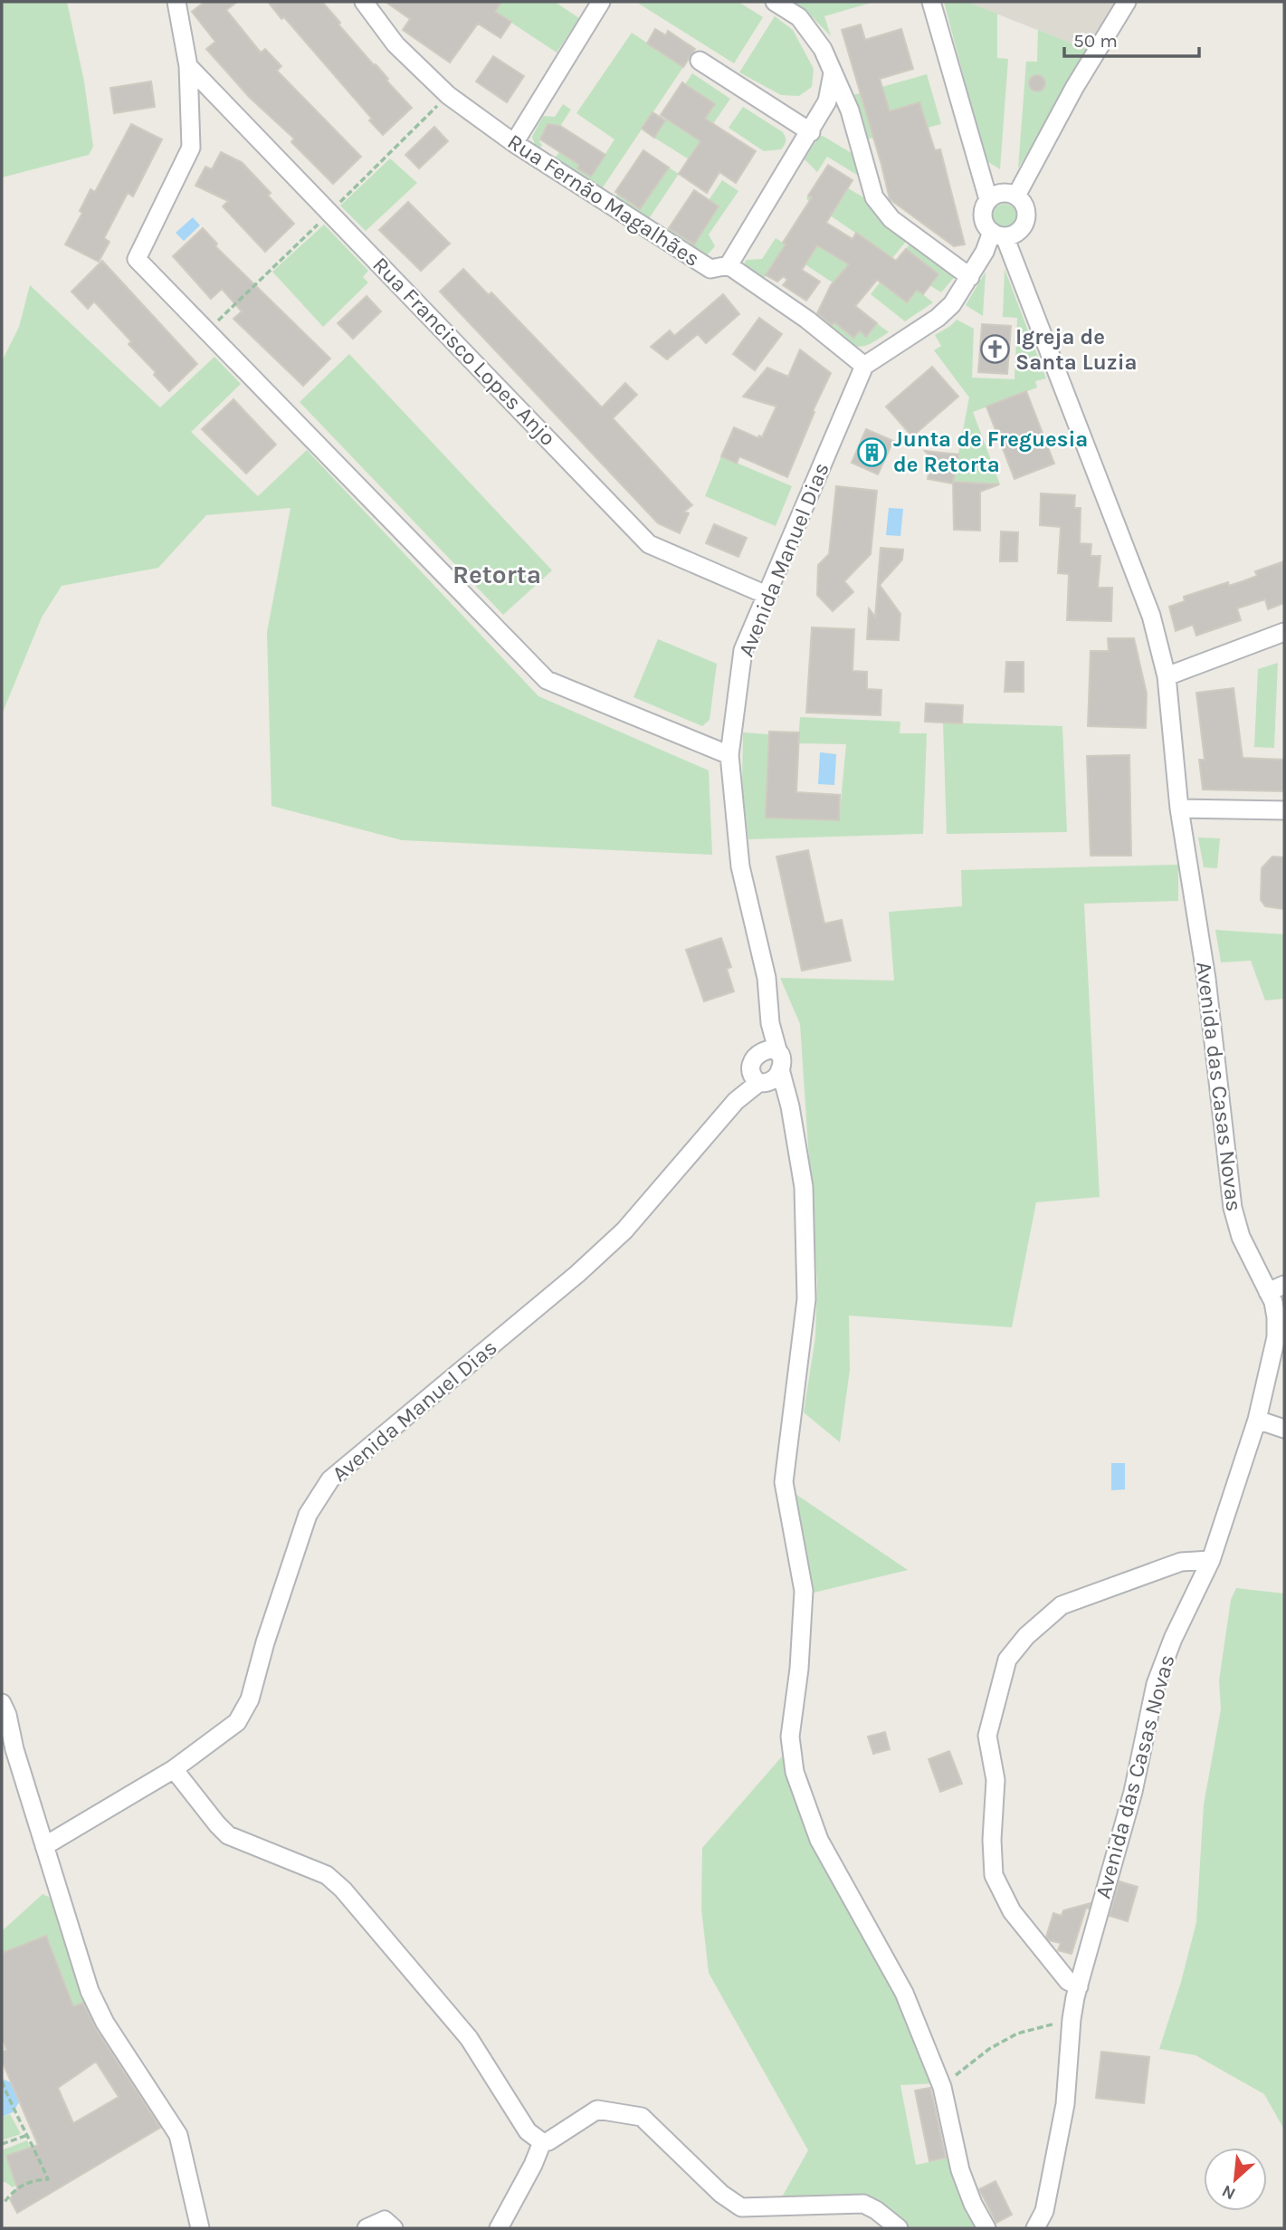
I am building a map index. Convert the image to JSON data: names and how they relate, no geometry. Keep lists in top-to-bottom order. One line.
{"streets":{"street":["Rua Fernão Magalhães","Rua Francisco Lopes Anjo","Avenida Manuel Dias","Avenida das Casas Novas"]},"crossings":[["Rua Fernão Magalhães","Avenida Manuel Dias"],["Rua Francisco Lopes Anjo","Avenida Manuel Dias"]],"districts":["Retorta"],"places":{"church":["Igreja de Santa Luzia"],"building":["Junta de Freguesia de Retorta"]},"scale_bar":"50 m","north":"bottom left"}
